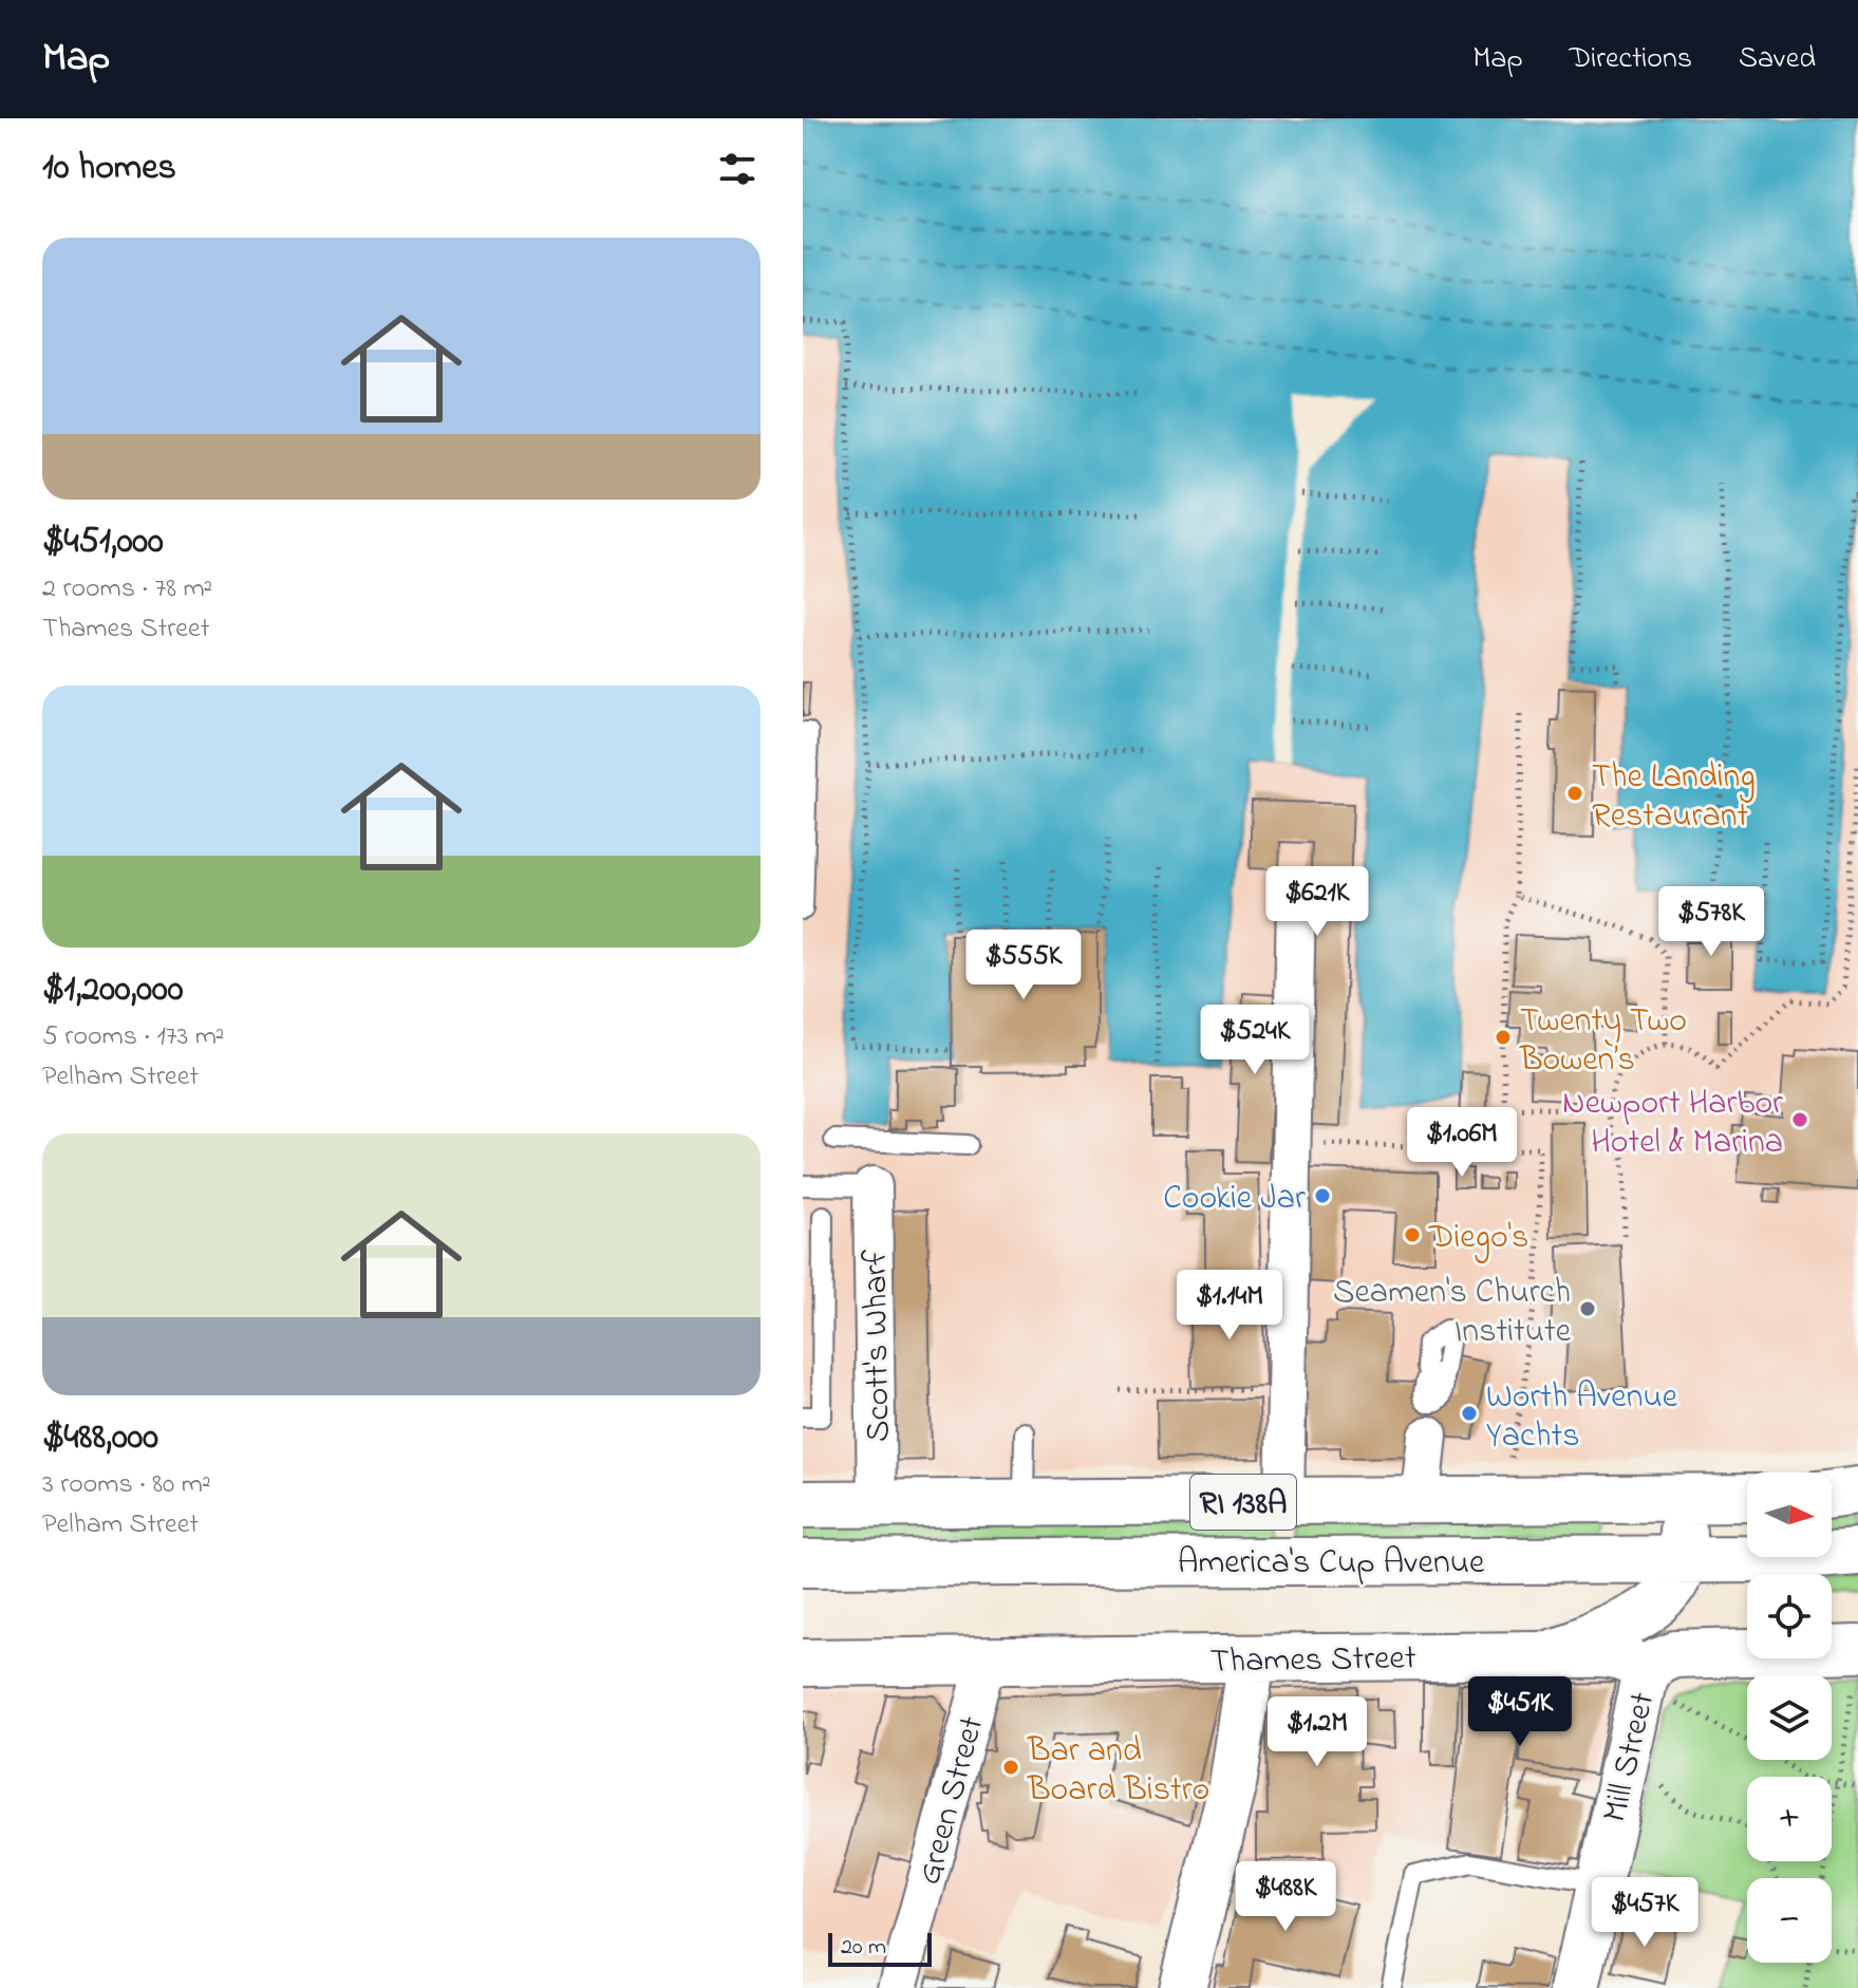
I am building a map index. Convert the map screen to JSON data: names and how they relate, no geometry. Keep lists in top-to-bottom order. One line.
{"streets":{"main road":["RI 138A","America's Cup Avenue","Thames Street","Mill Street"],"street":["Scott's Wharf","Green Street"]},"crossings":[["Scott's Wharf","America's Cup Avenue"],["Thames Street","Mill Street"],["Thames Street","Green Street"]],"places":["The Landing Restaurant","Twenty Two Bowen’s","Newport Harbor Hotel & Marina","Cookie Jar","Diego's","Seamen's Church Institute","Worth Avenue Yachts","Bar and Board Bistro"],"scale_bar":"20 m","north":"right","page":{"header":"Map","nav":["Map","Directions","Saved"],"heading":"10 homes","list":[{"name":"$451,000","note":"2 rooms · 78 m² · Thames Street"},{"name":"$1,200,000","note":"5 rooms · 173 m² · Pelham Street"},{"name":"$488,000","note":"3 rooms · 80 m² · Pelham Street"}],"price":["$621K","$578K","$555K","$524K","$1.06M","$1.14M","$451K","$1.2M","$488K","$457K"],"map_buttons":["+","−"],"scale":"20 m"}}
